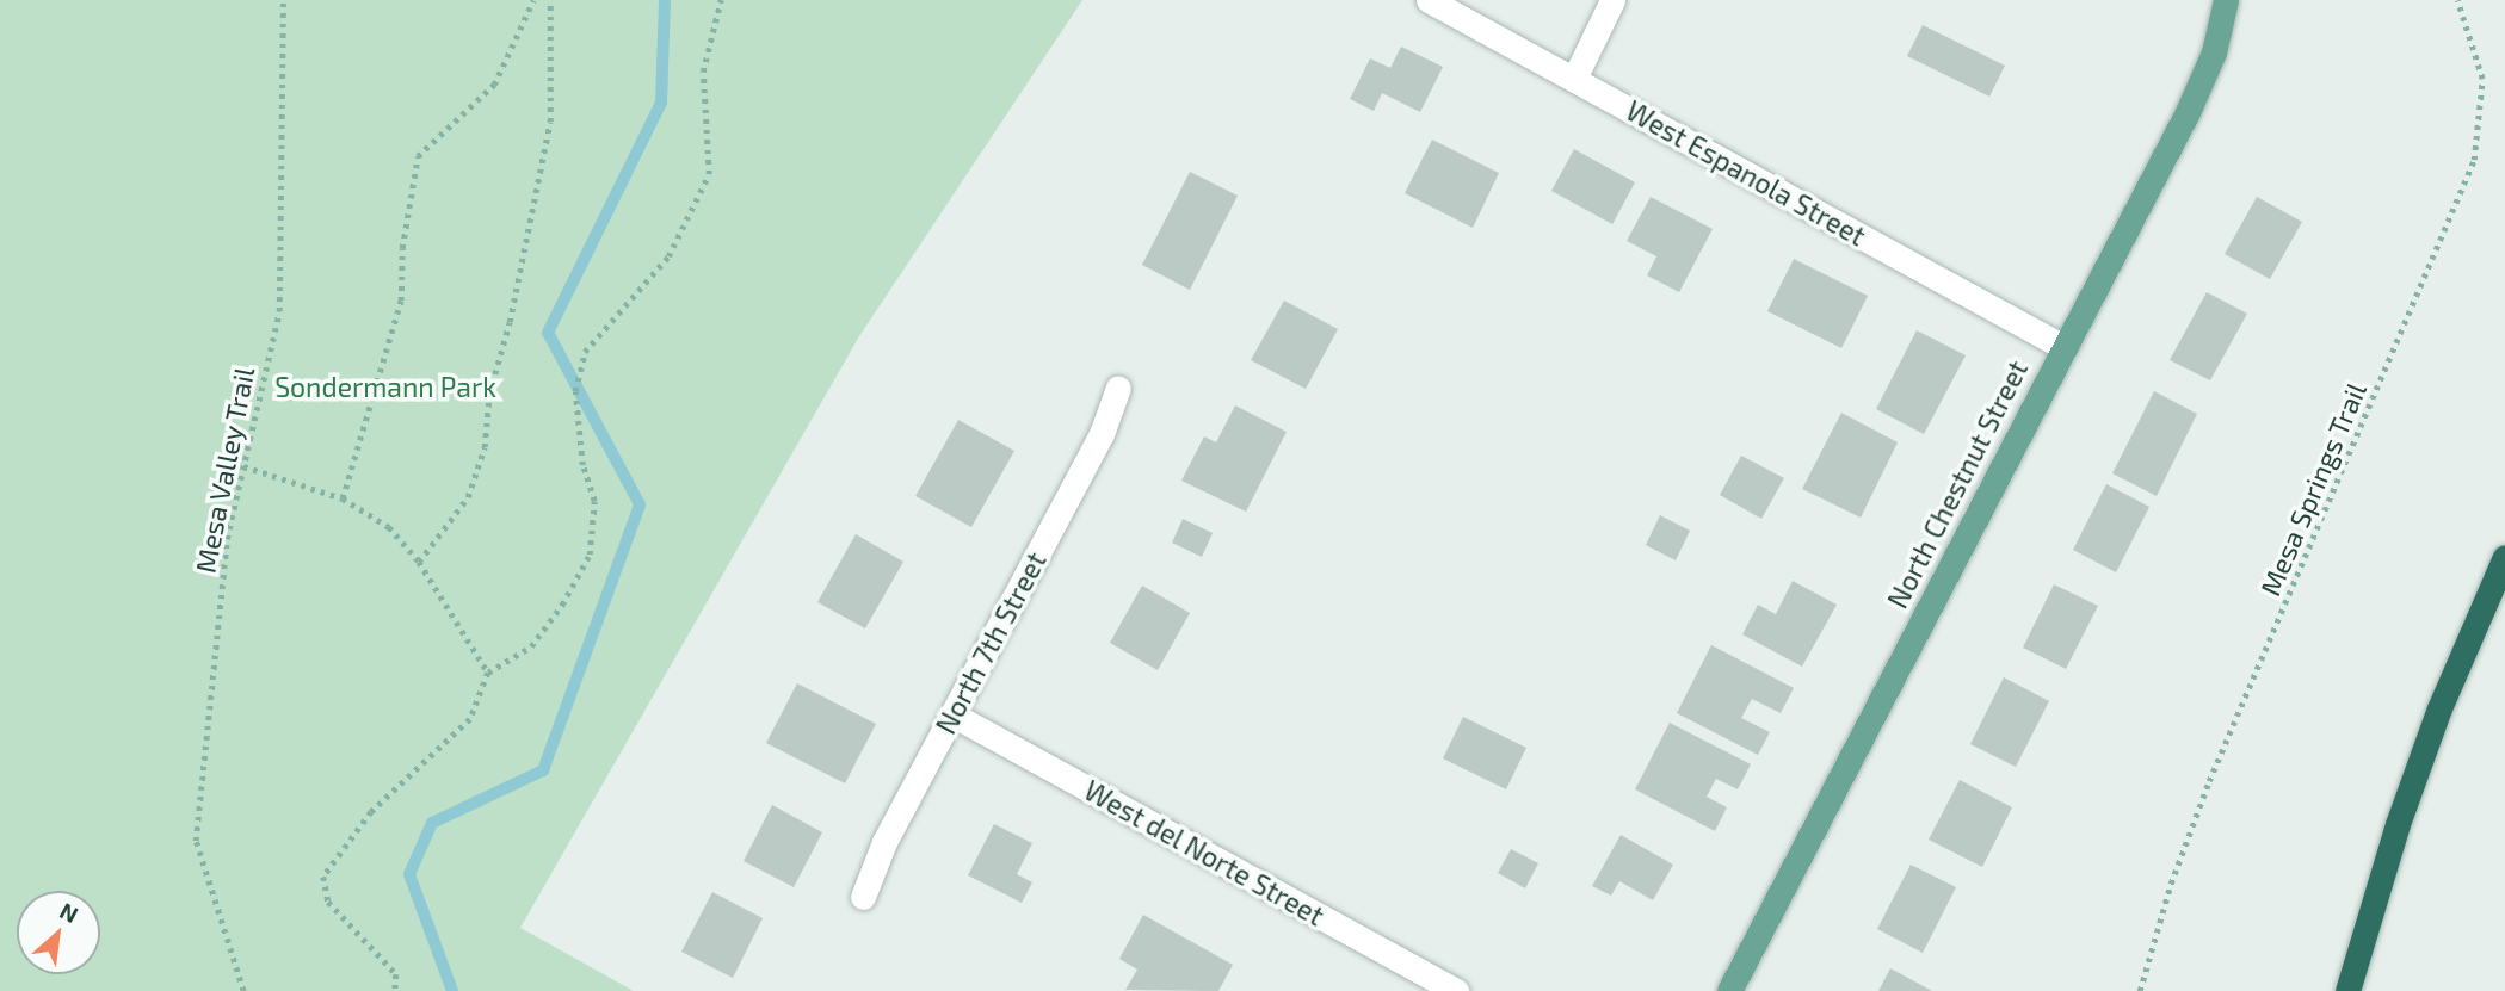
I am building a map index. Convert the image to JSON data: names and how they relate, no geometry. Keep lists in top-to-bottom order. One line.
{"streets":{"main road":["North Chestnut Street"],"street":["West Espanola Street","North 7th Street","West del Norte Street"],"path":["Mesa Valley Trail","Mesa Springs Trail"]},"crossings":[["West Espanola Street","North Chestnut Street"],["North 7th Street","West del Norte Street"]],"parks":["Sondermann Park"],"north":"top right"}
